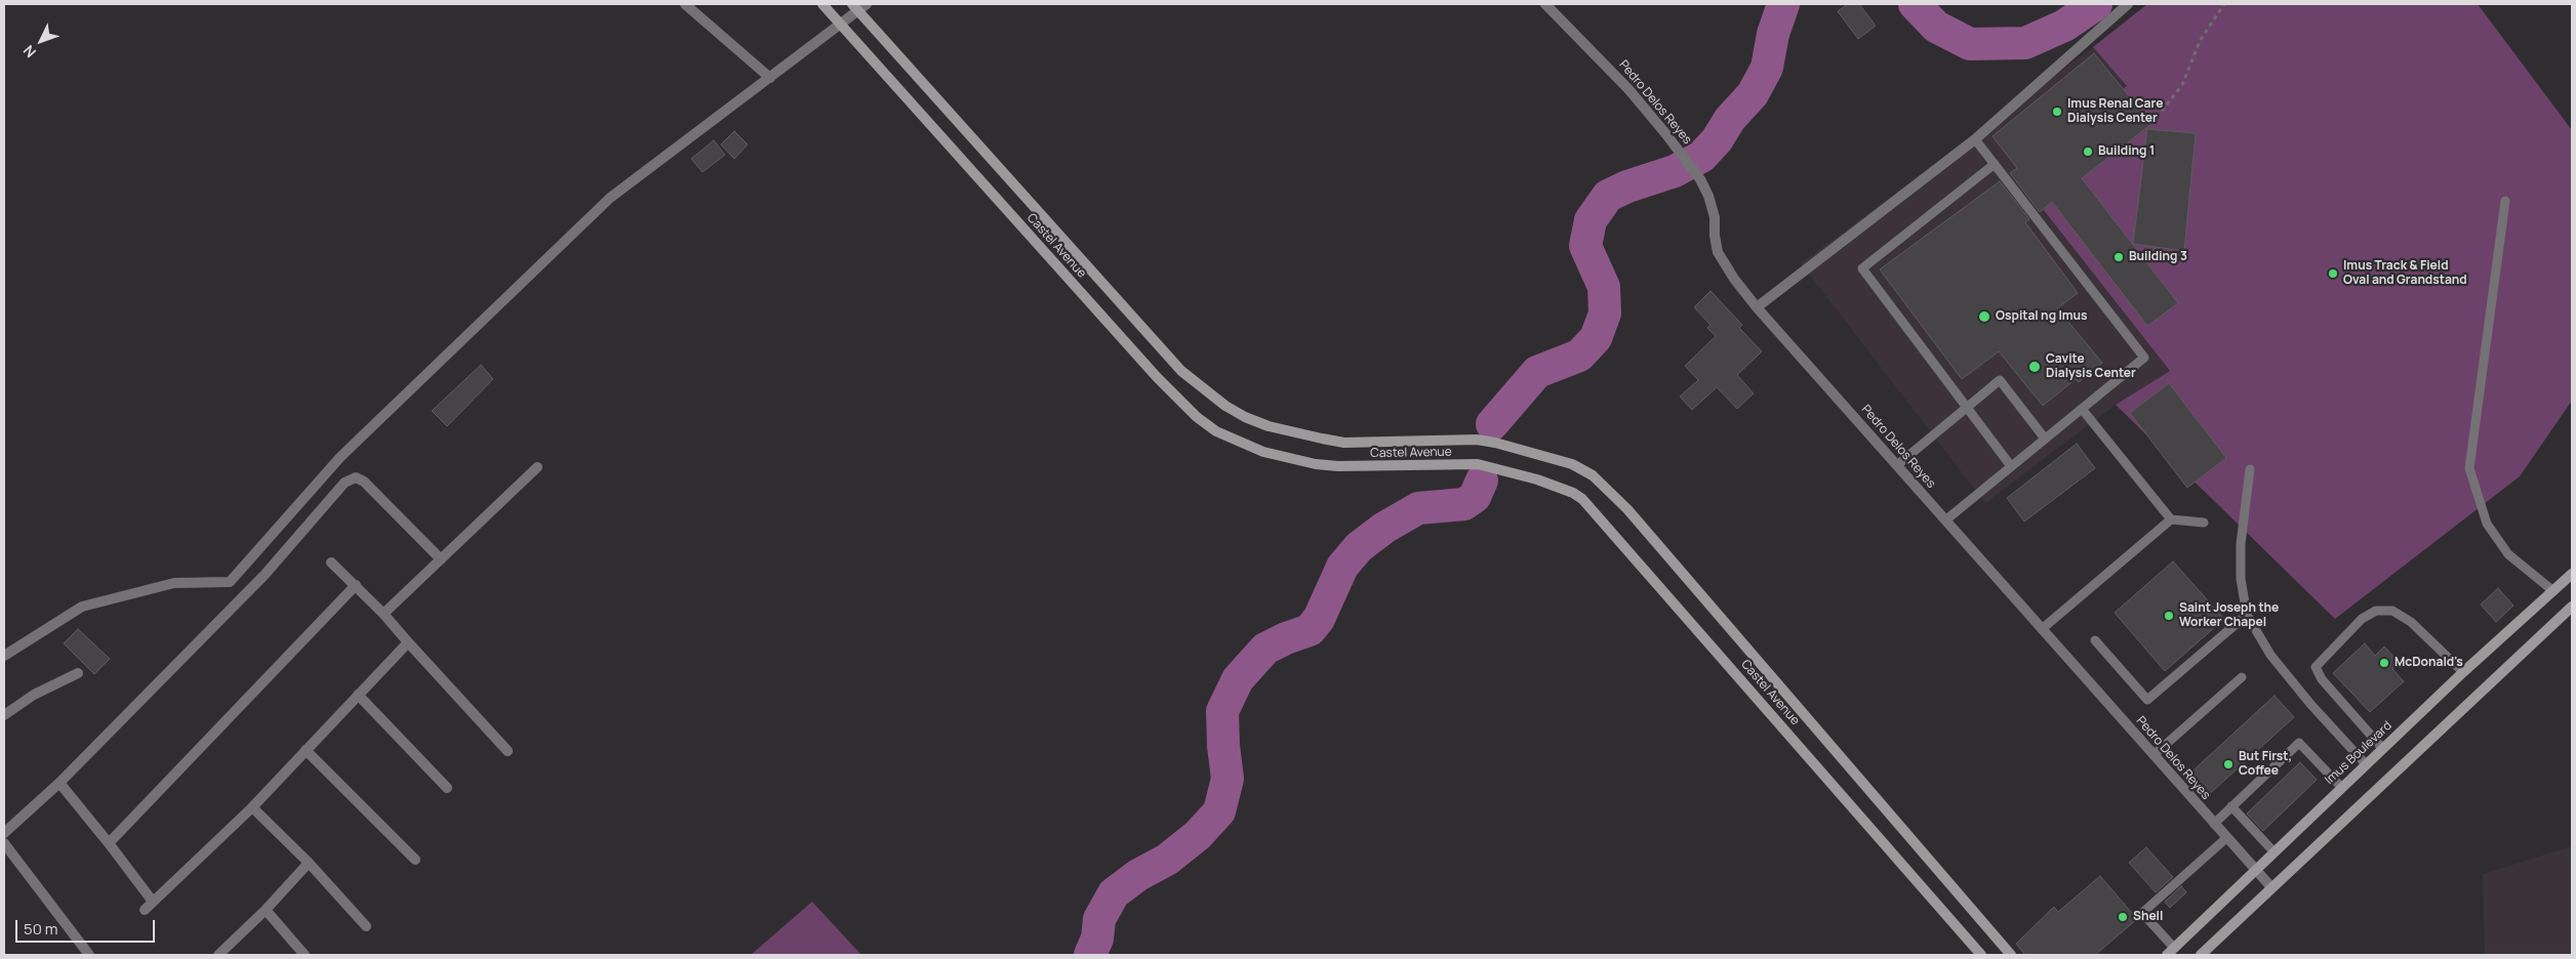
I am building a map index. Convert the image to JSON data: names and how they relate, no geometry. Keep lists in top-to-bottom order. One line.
{"streets":{"street":["Pedro Delos Reyes","Castel Avenue","Imus Boulevard"]},"crossings":[["Pedro Delos Reyes","Imus Boulevard"]],"places":["Imus Renal Care Dialysis Center","Building 1","Building 3","Imus Track & Field Oval and Grandstand","Ospital ng Imus","Cavite Dialysis Center","Saint Joseph the Worker Chapel","McDonald's","But First, Coffee","Shell"],"scale_bar":"50 m","north":"bottom left"}
